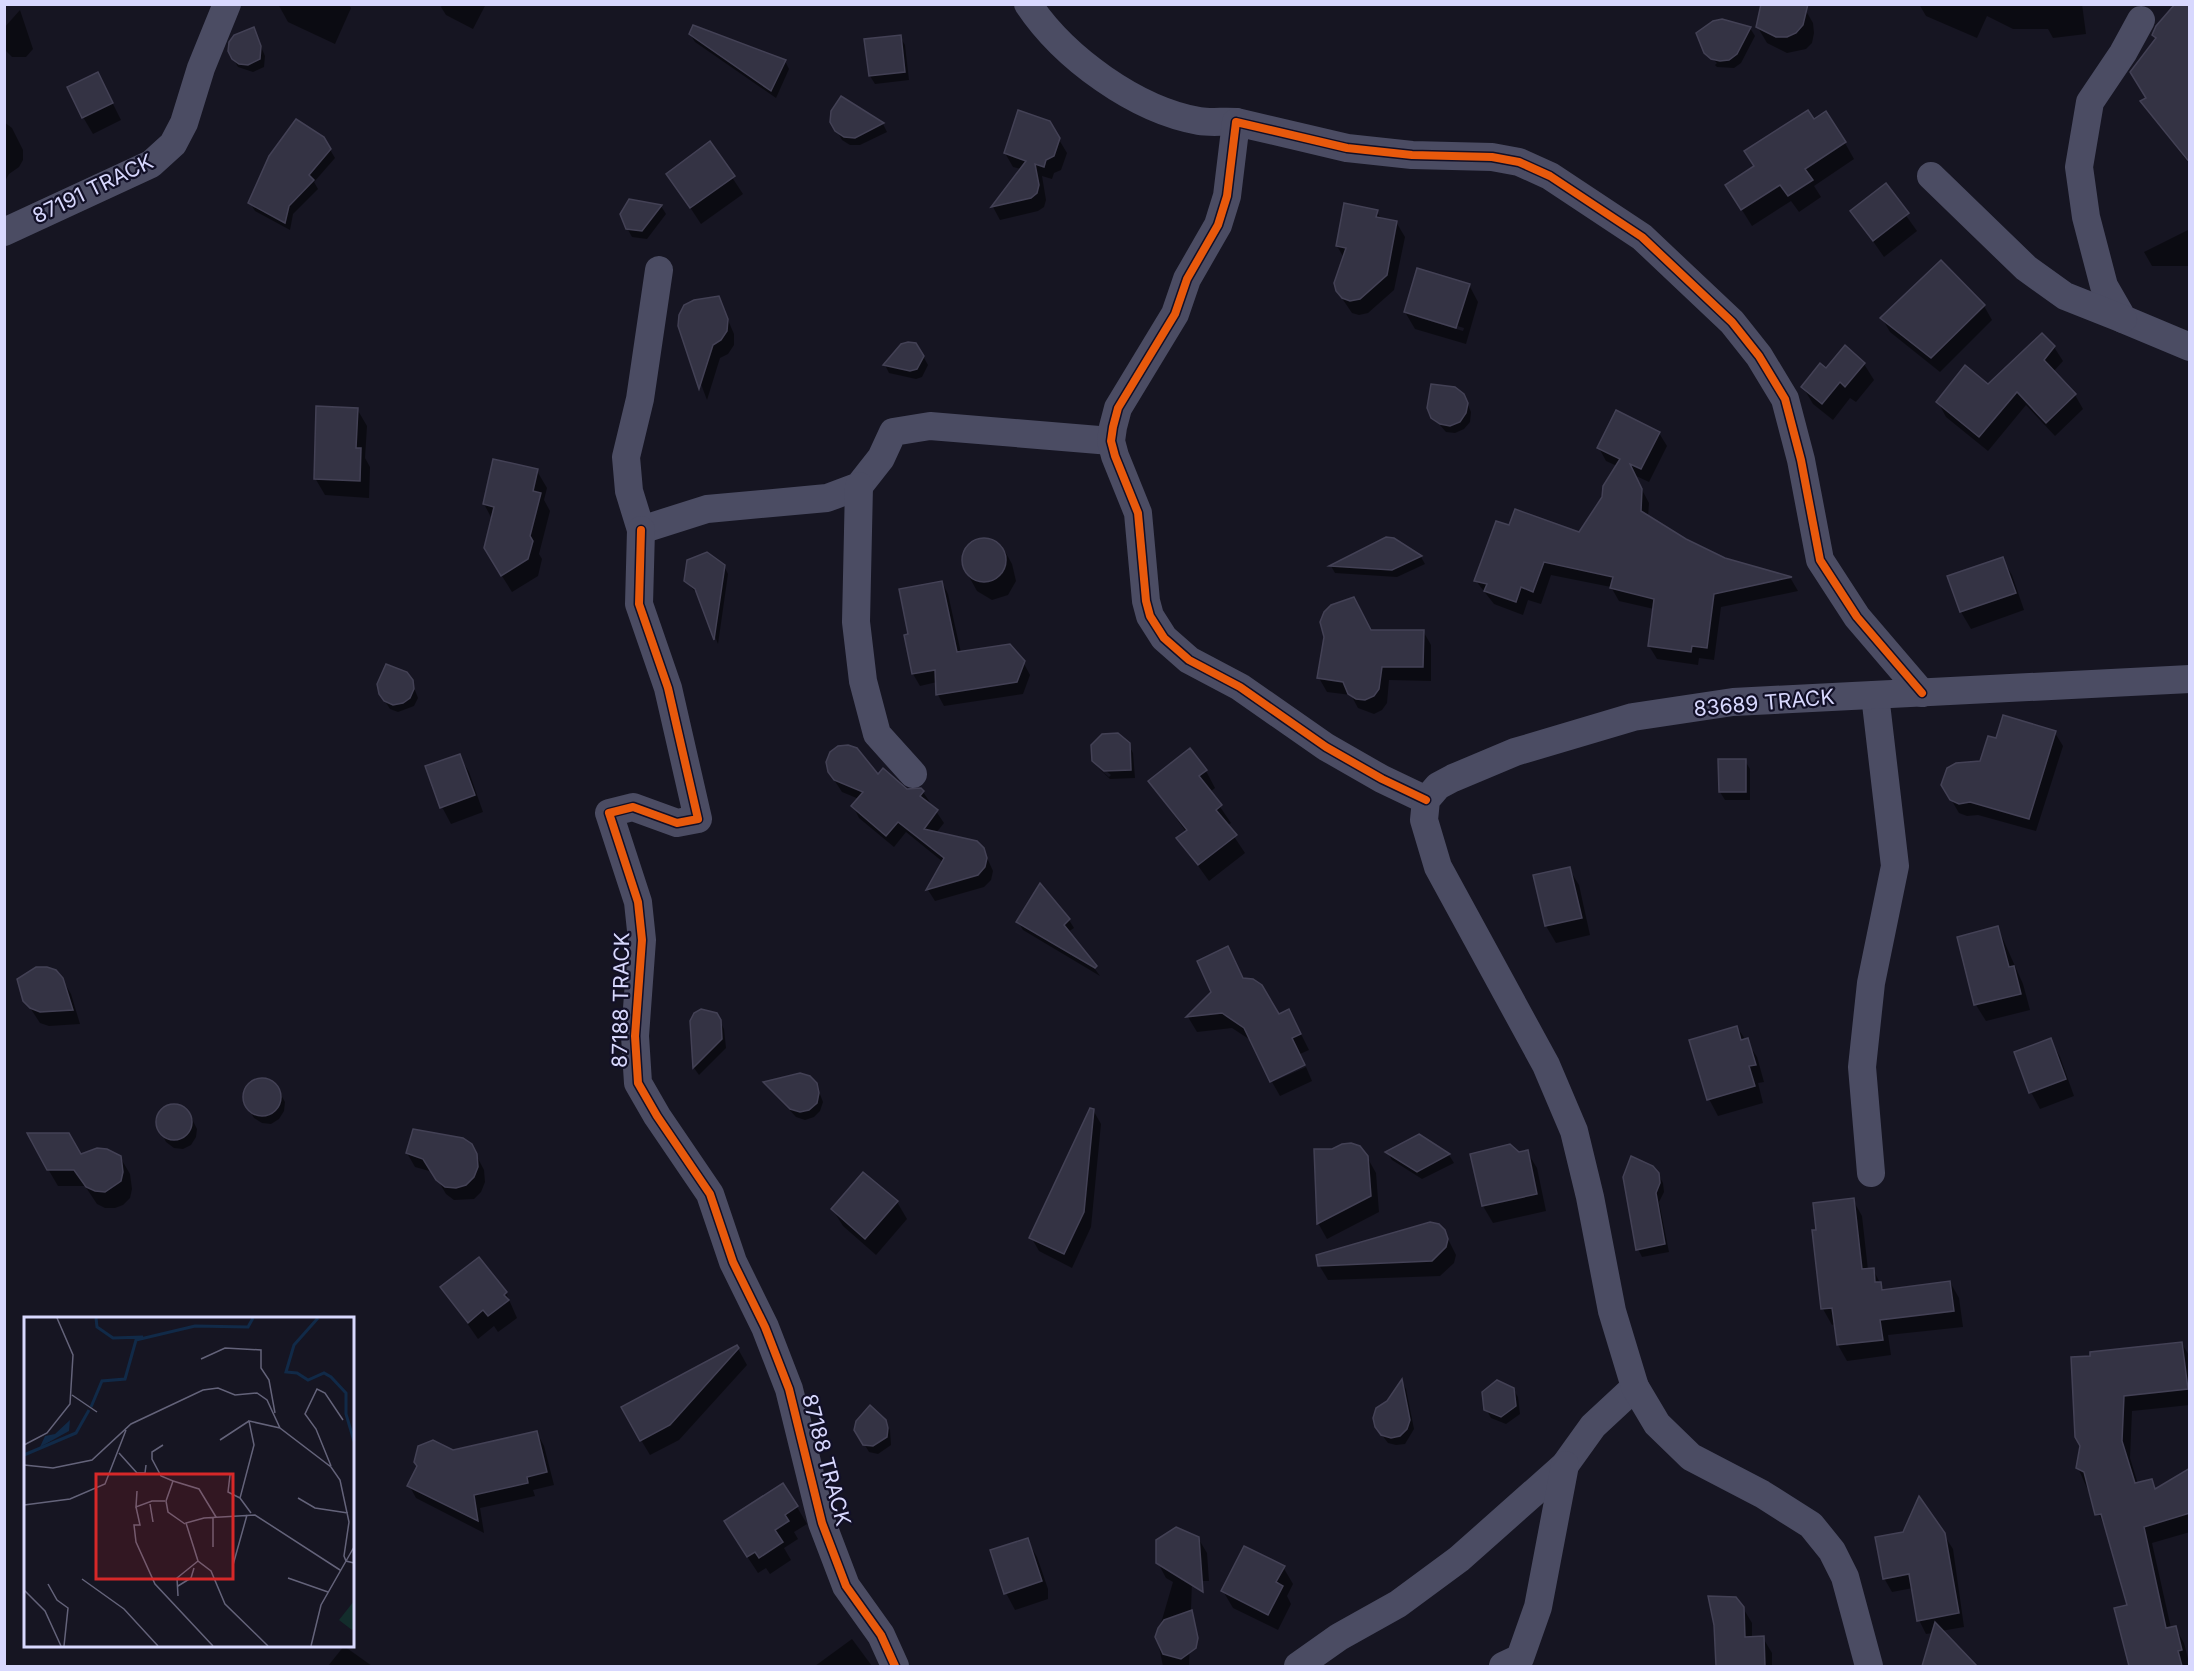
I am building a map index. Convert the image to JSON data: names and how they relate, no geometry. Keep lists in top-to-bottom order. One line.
{"streets":{"street":["87191 TRACK","83689 TRACK","87188 TRACK"]}}
